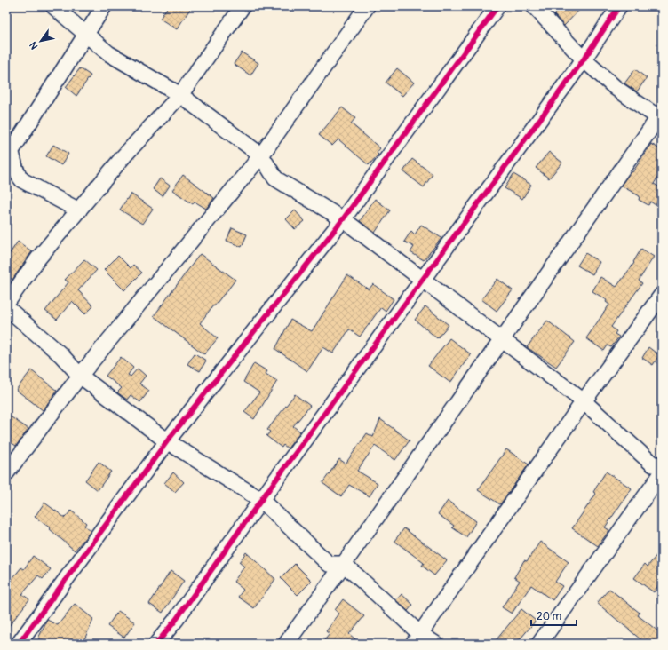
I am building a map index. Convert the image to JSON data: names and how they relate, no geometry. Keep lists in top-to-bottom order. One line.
{"scale_bar":"20 m","north":"bottom left"}
